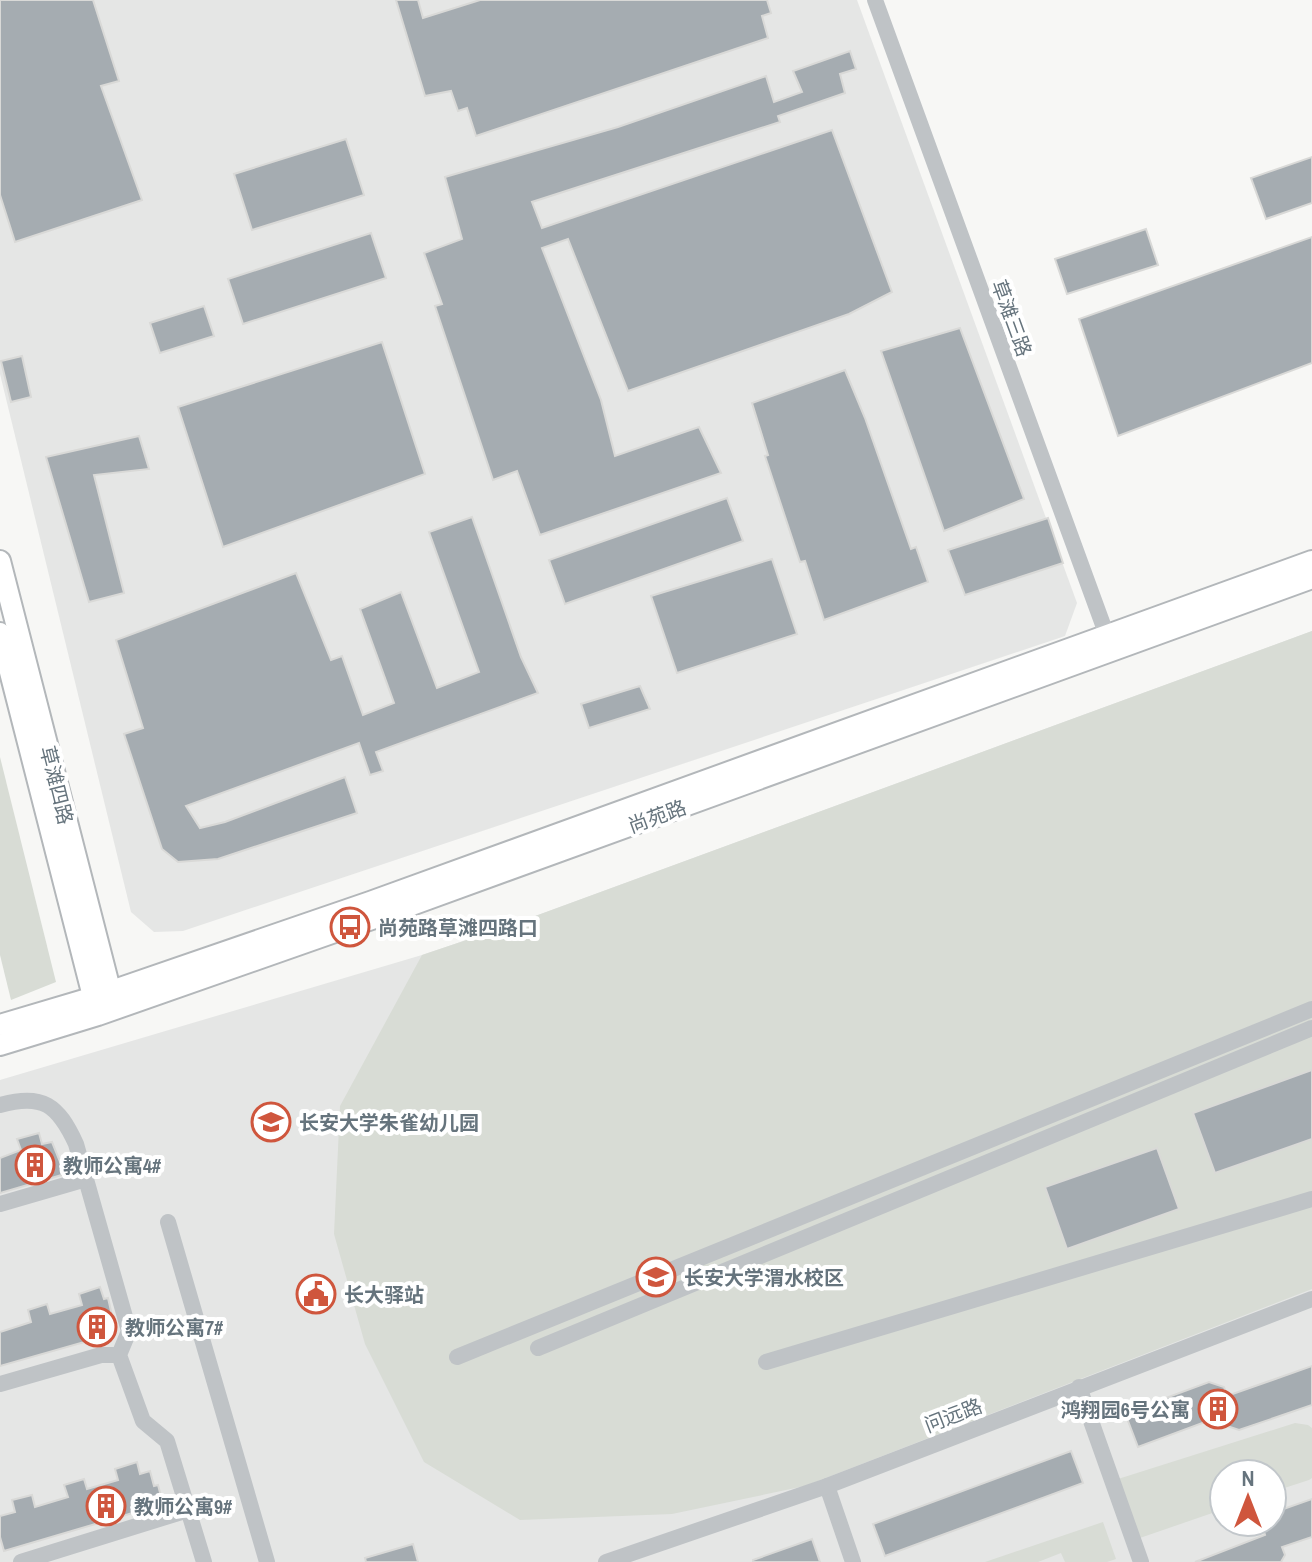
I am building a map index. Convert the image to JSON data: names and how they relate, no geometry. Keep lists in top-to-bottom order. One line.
{"streets":{"main road":["草滩四路","尚苑路"],"street":["草滩三路","问远路"]},"crossings":[["草滩三路","尚苑路"],["草滩四路","尚苑路"]],"places":{"bus stop":["尚苑路草滩四路口"],"school or university":["长安大学朱雀幼儿园","长安大学渭水校区"],"building":["教师公寓4#","教师公寓7#","鸿翔园6号公寓","教师公寓9#"],"public building":["长大驿站"]},"north":"top"}
